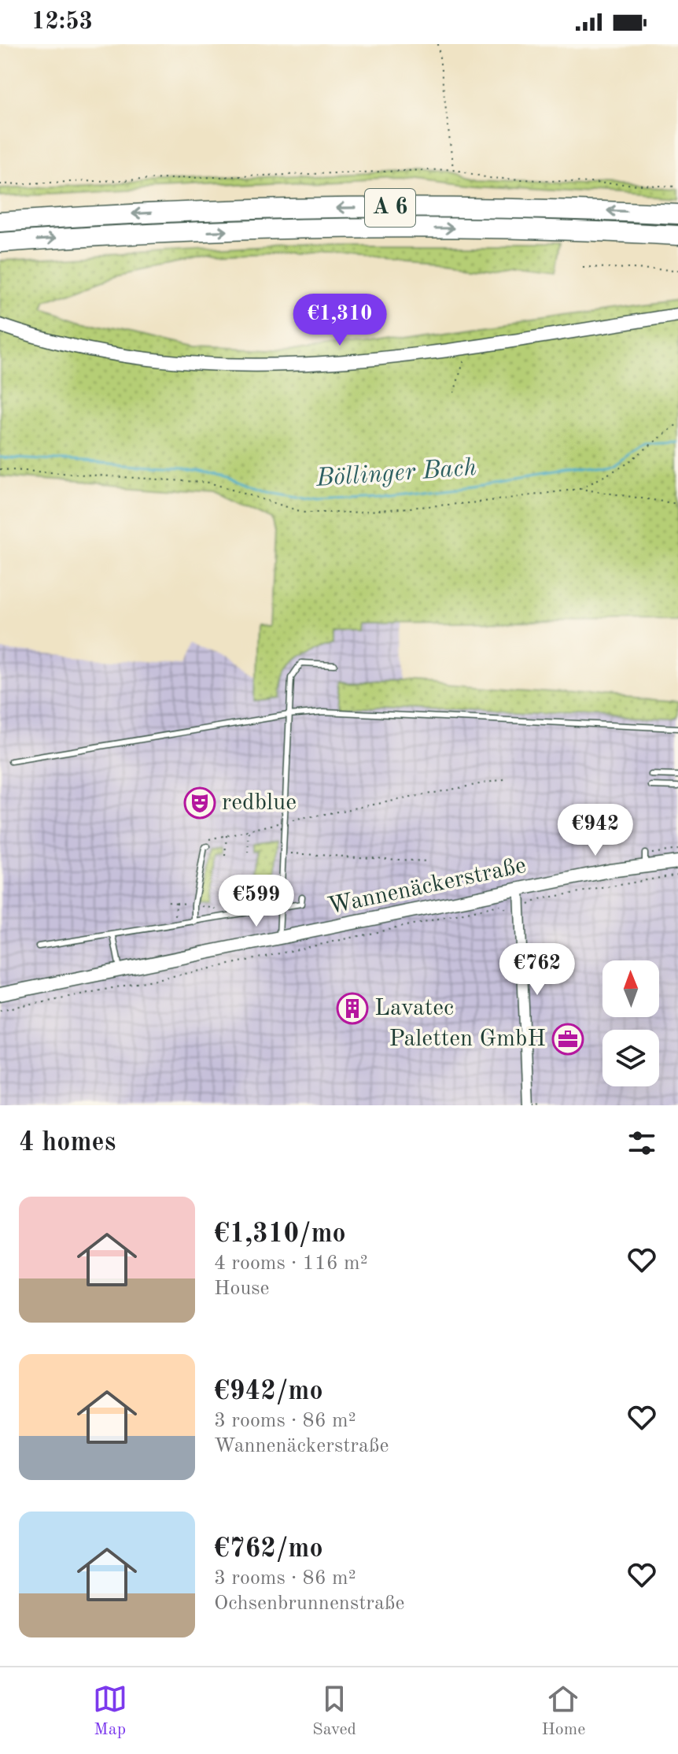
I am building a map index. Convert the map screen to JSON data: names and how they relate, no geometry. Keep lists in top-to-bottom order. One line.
{"streets":{"highway":["A 6"],"street":["Wannenäckerstraße"]},"water":["Böllinger Bach"],"places":{"theatre":["redblue"],"building":["Lavatec"],"office":["Paletten GmbH"]},"north":"top","page":{"status":"12:53","price":["€1,310","€942","€599","€762"],"heading":"4 homes","list":[{"name":"€1,310/mo","note":"4 rooms · 116 m² · House"},{"name":"€942/mo","note":"3 rooms · 86 m² · Wannenäckerstraße"},{"name":"€762/mo","note":"3 rooms · 86 m² · Ochsenbrunnenstraße"}],"tabs":["Map","Saved","Home"]}}
